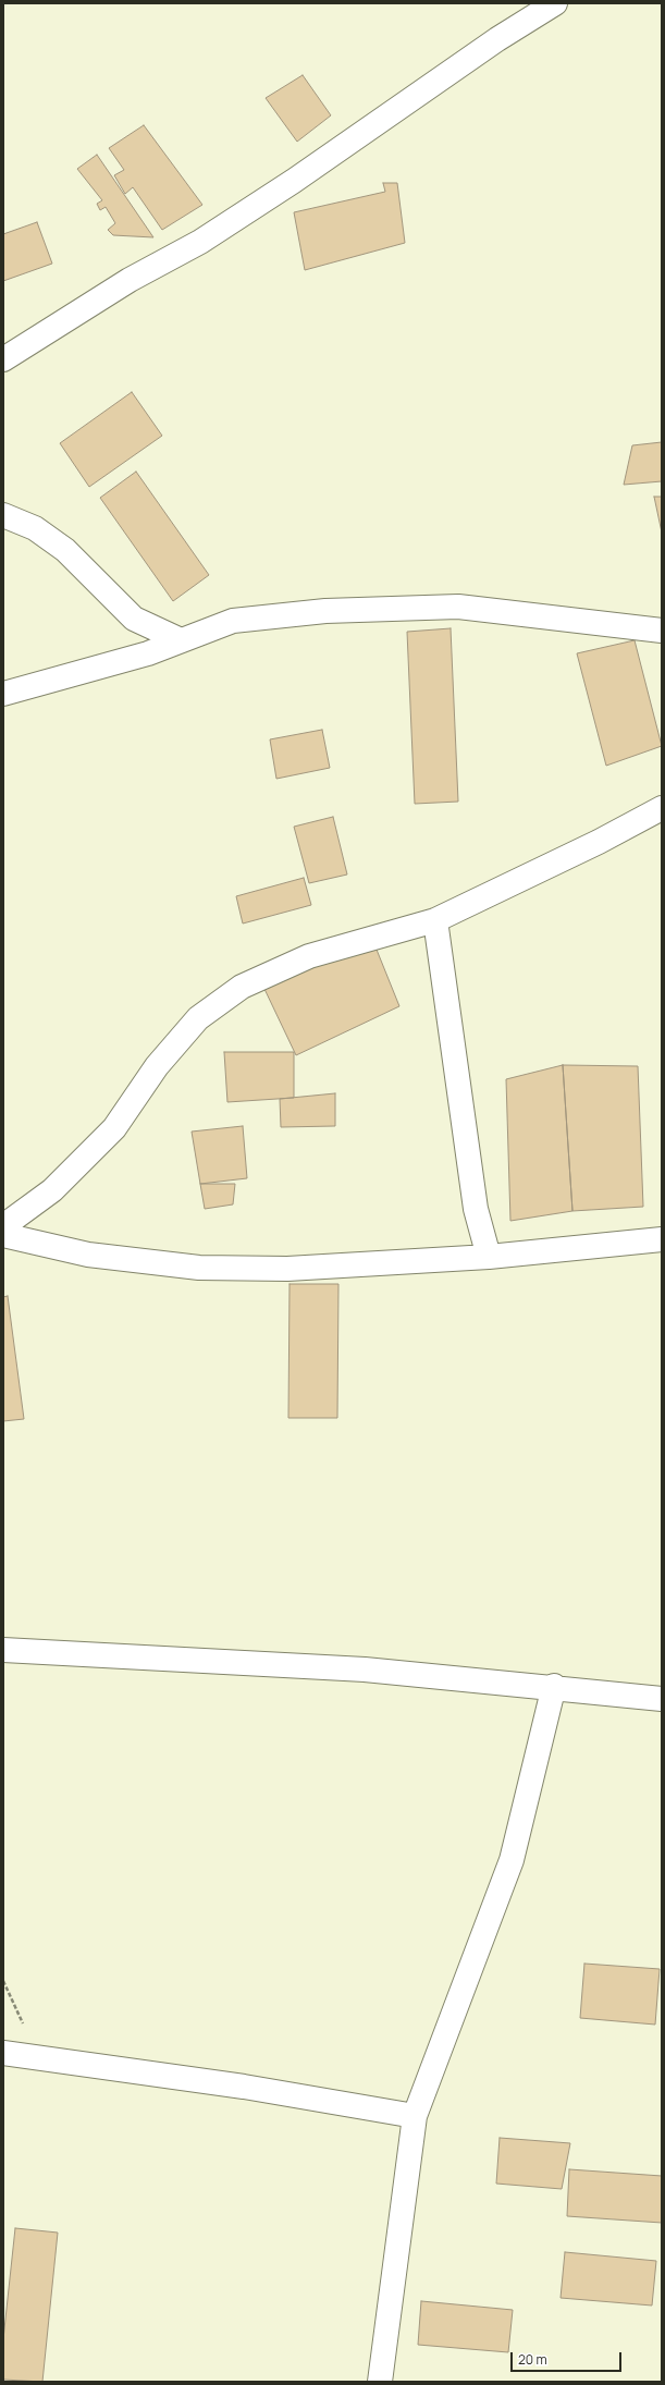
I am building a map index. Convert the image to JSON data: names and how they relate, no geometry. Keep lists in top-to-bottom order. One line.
{"scale_bar":"20 m"}
